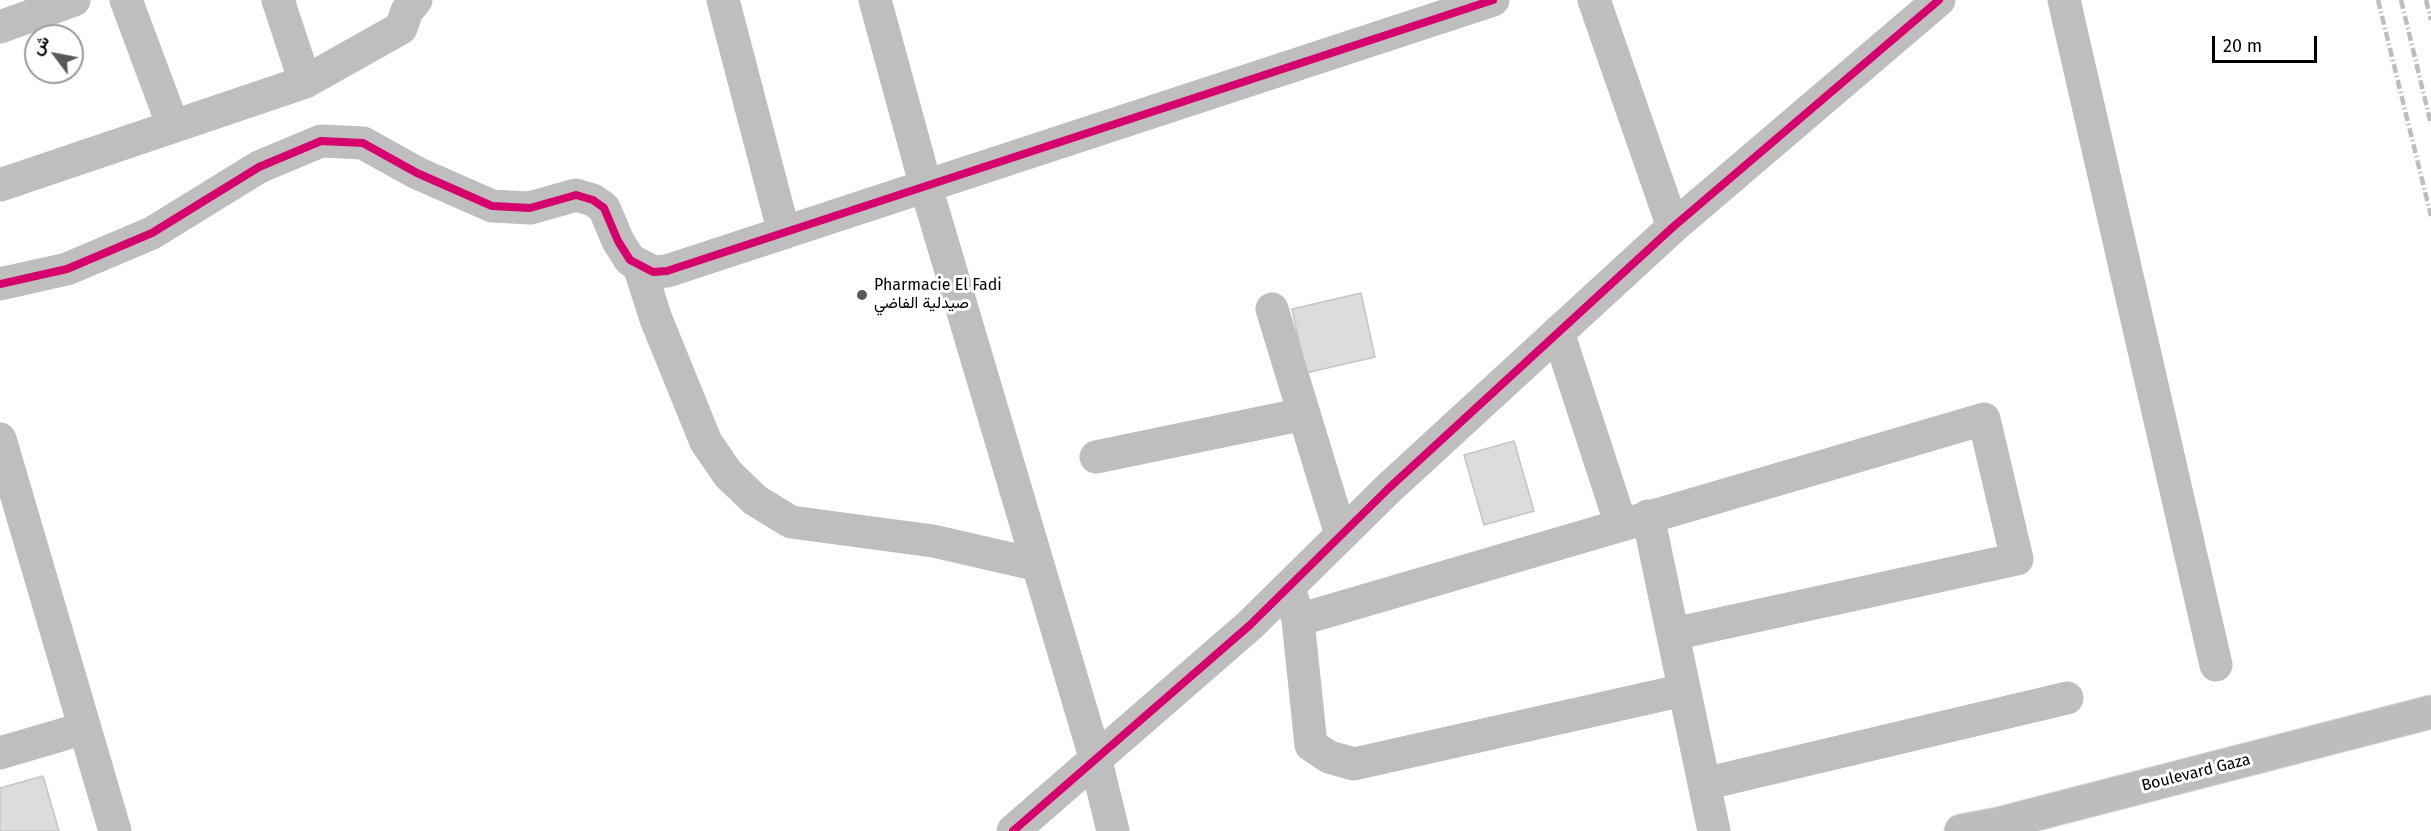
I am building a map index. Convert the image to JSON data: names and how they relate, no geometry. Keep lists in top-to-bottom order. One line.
{"streets":{"main road":["Boulevard Gaza"]},"places":["Pharmacie El Fadi صيدلية الفاضي"],"scale_bar":"20 m","north":"top left"}
